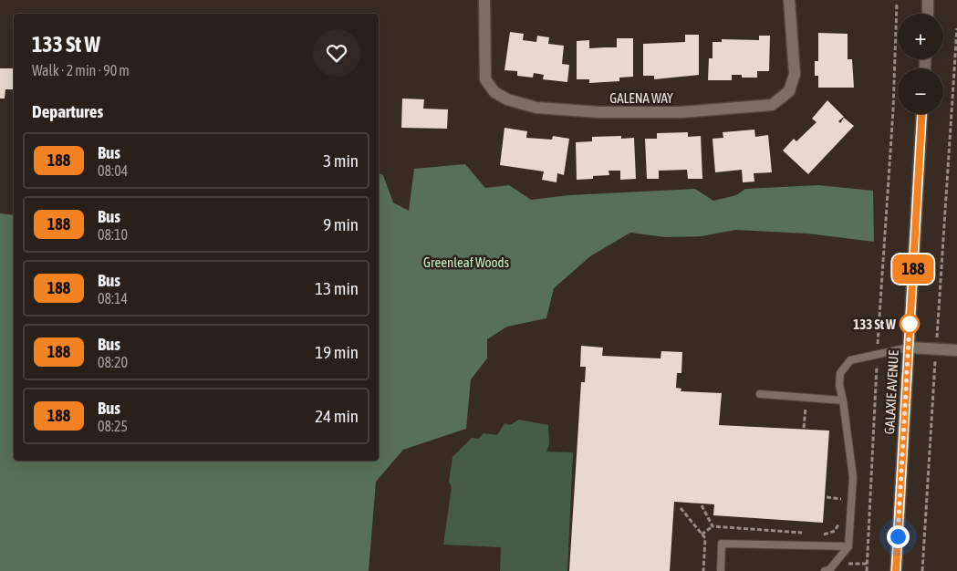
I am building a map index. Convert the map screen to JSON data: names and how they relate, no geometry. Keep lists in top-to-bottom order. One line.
{"streets":{"street":["GALENA WAY","GALAXIE AVENUE"]},"parks":["Greenleaf Woods"],"places":["133 St W"],"lines":["bus line 188"],"page":{"on_map":"188","map_buttons":["+","−"],"heading":[["133 St W","Walk · 2 min · 90 m"],"Departures"],"list":[{"mark":"188","name":"Bus","note":"08:04","value":"3 min"},{"mark":"188","name":"Bus","note":"08:10","value":"9 min"},{"mark":"188","name":"Bus","note":"08:14","value":"13 min"},{"mark":"188","name":"Bus","note":"08:20","value":"19 min"},{"mark":"188","name":"Bus","note":"08:25","value":"24 min"}]}}
